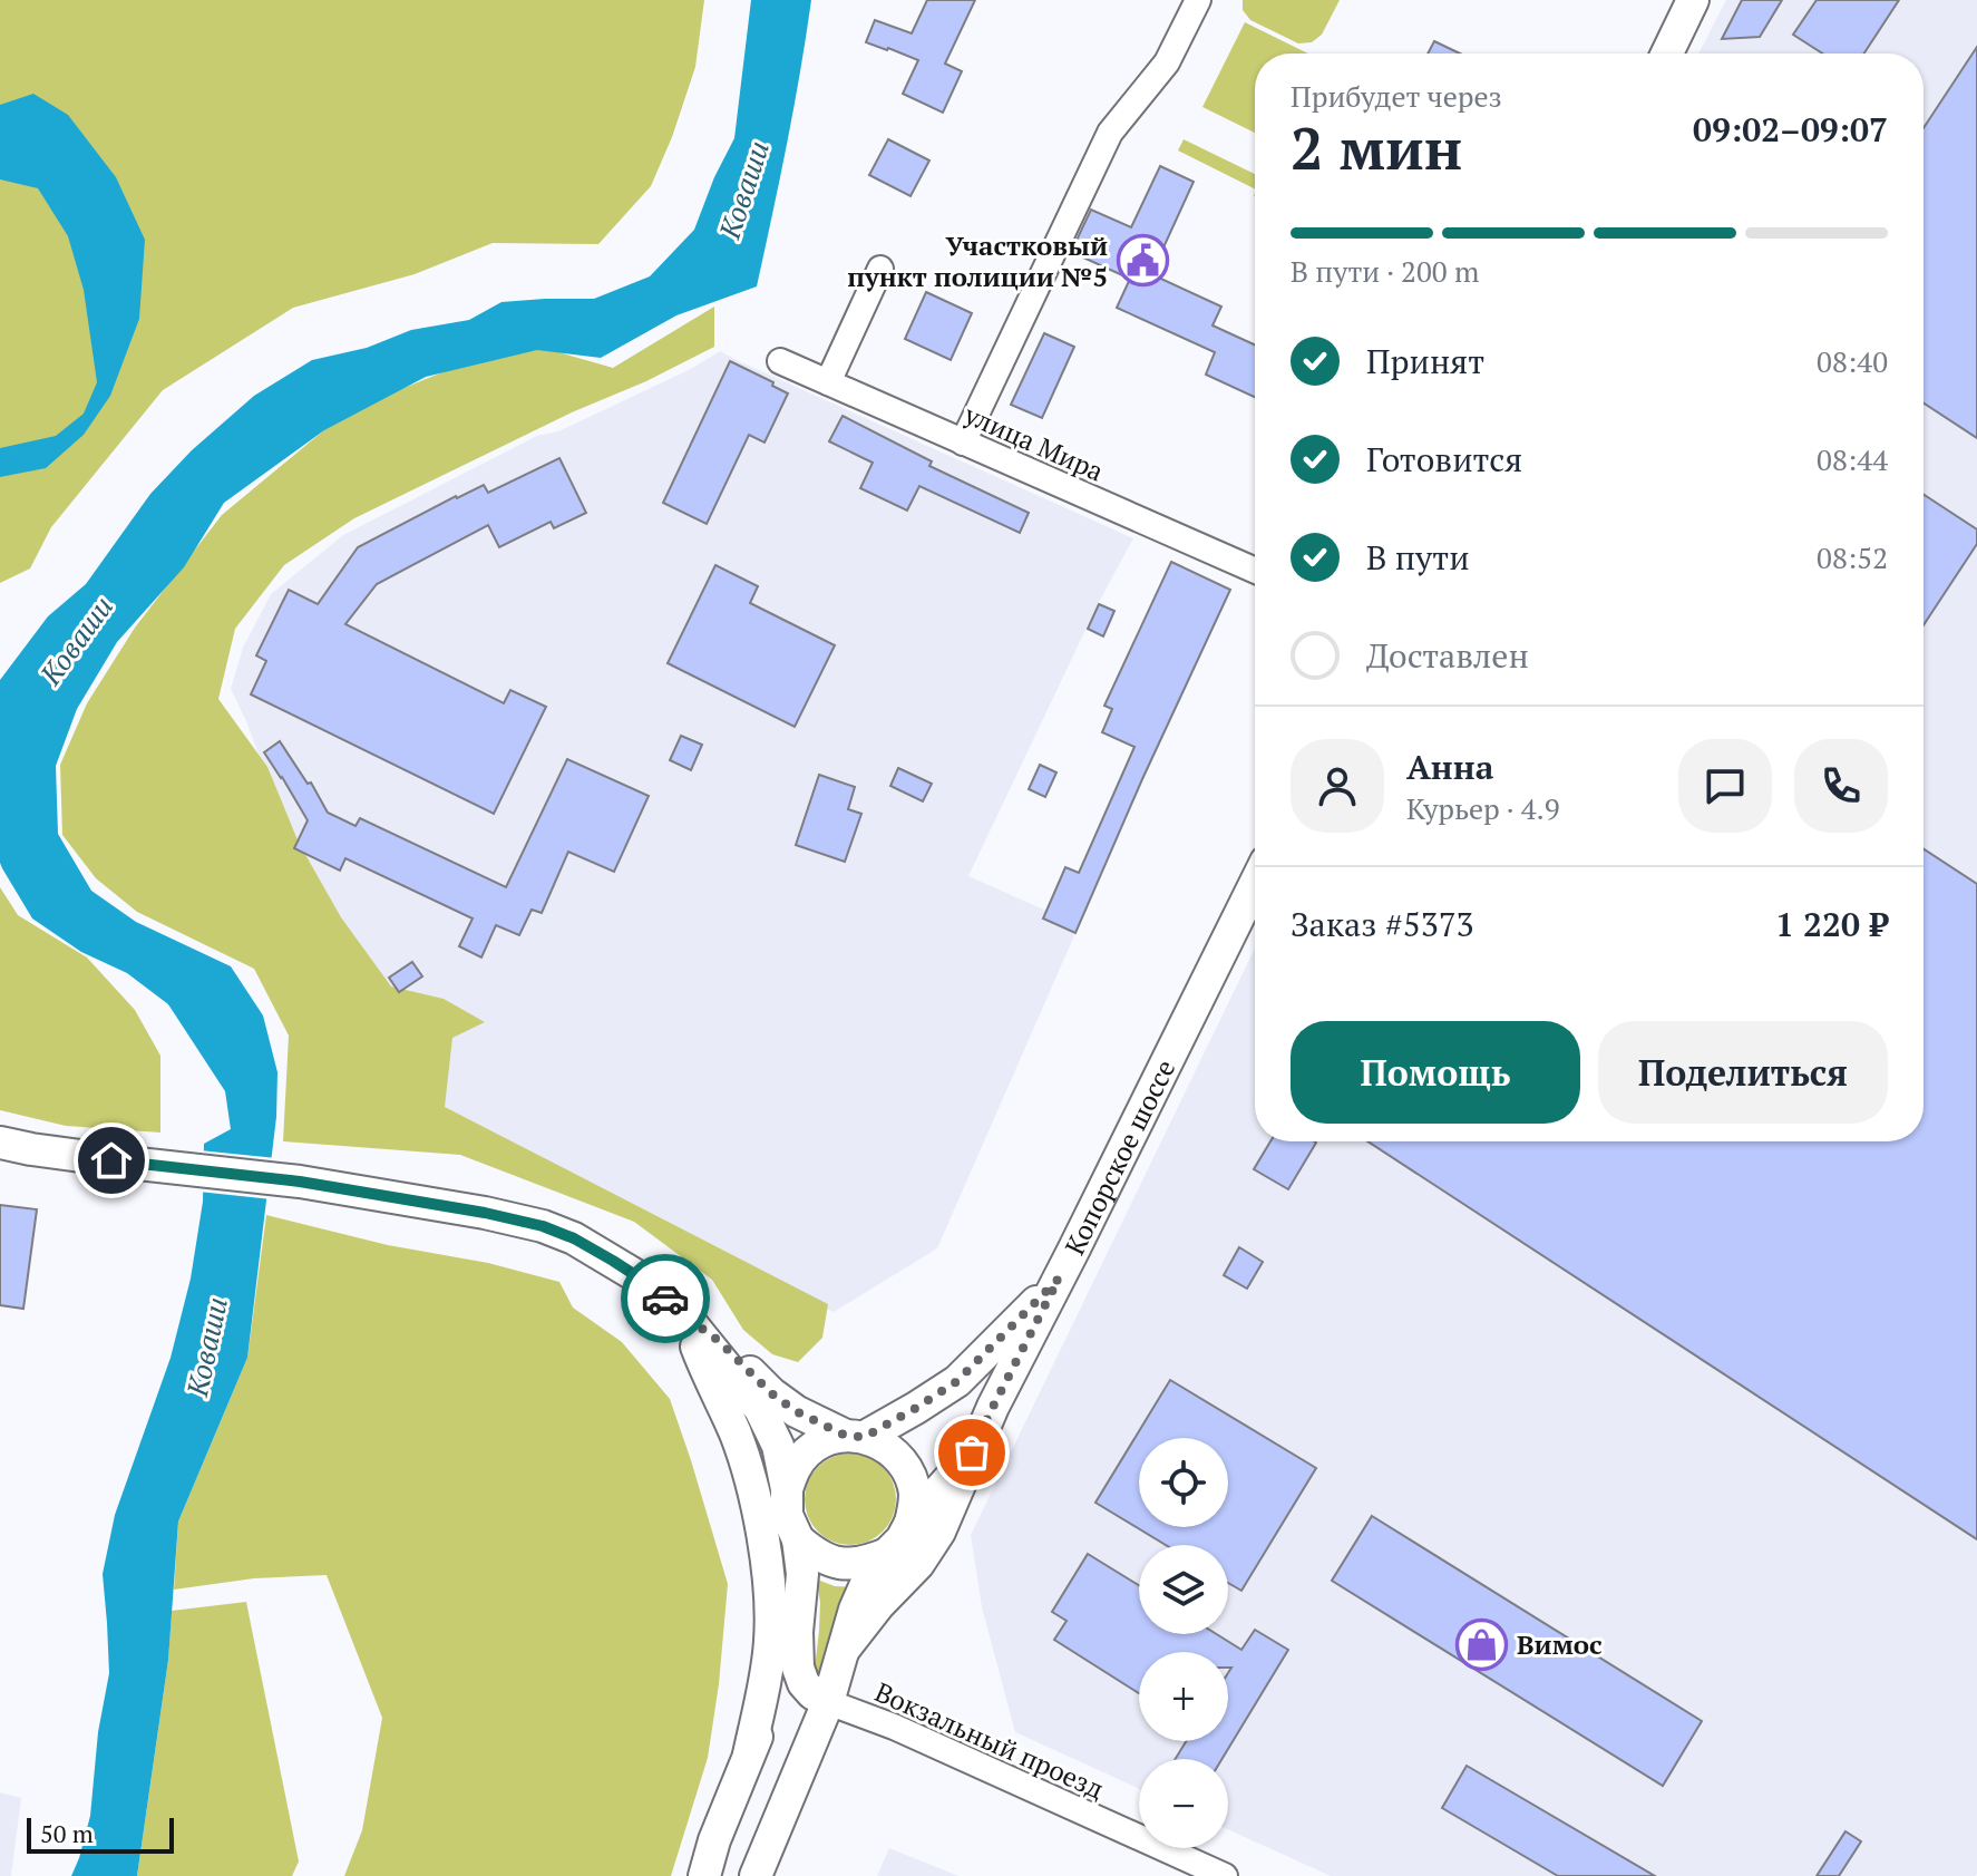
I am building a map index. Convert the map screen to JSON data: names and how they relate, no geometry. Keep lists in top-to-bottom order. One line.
{"streets":{"main road":["Копорское шоссе"],"street":["улица Мира","Вокзальный проезд"]},"water":["Коваши"],"places":{"public building":["Участковый пункт полиции №5"],"shop":["Вимос"]},"scale_bar":"50 m","page":{"heading":["2 мин","Прибудет через","09:02–09:07"],"panel":["Анна","Курьер · 4.9","Заказ #5373","1 220 ₽"],"bar":"В пути · 200 m","list":[["Принят","08:40"],["Готовится","08:44"],["В пути","08:52"],"Доставлен"],"buttons":["Помощь","Поделиться"],"map_buttons":["+","−"],"scale":"50 m"}}
